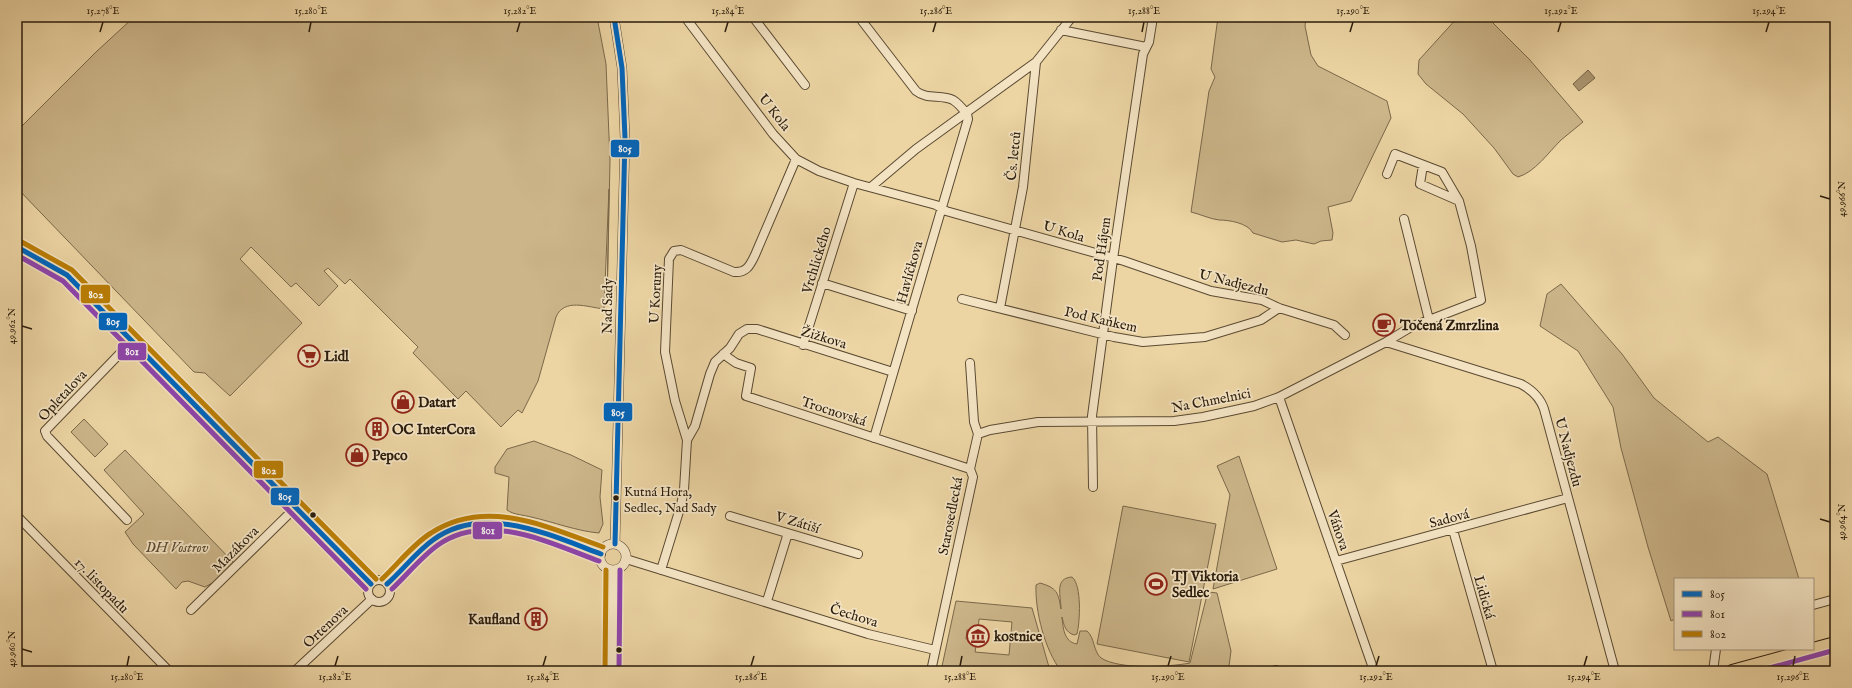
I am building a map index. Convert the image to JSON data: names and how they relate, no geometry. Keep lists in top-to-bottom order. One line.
{"streets":{"street":["U Kola","Čs. letců","Pod Hájem","Vrchlického","Havlíčkova","U Nadjezdu","U Koruny","Nad Sady","Pod Kaňkem","Žižkova","Opletalova","Na Chmelnici","Trocnovská","Starosedlecká","Sadová","V Zátiší","Váňova","Mazákova","17. listopadu","Lidická","Čechova","Ortenova"]},"crossings":[["U Kola","Čs. letců"],["U Kola","Pod Hájem"],["U Kola","Vrchlického"],["U Kola","Havlíčkova"],["U Kola","U Nadjezdu"],["U Kola","U Koruny"],["Čs. letců","Pod Kaňkem"],["Pod Hájem","U Nadjezdu"],["Pod Hájem","Pod Kaňkem"],["Pod Hájem","Na Chmelnici"],["Vrchlického","Žižkova"],["Havlíčkova","Žižkova"],["Havlíčkova","Trocnovská"],["U Nadjezdu","Pod Kaňkem"],["U Nadjezdu","Na Chmelnici"],["U Nadjezdu","Sadová"],["U Koruny","Žižkova"],["U Koruny","Trocnovská"],["U Koruny","Čechova"],["Nad Sady","Čechova"],["Na Chmelnici","Starosedlecká"],["Na Chmelnici","Váňova"],["Trocnovská","Starosedlecká"],["Starosedlecká","Čechova"],["Sadová","Váňova"],["Sadová","Lidická"]],"parks":["DH Vostrov"],"places":{"cafe":["Točená Zmrzlina"],"supermarket":["Lidl"],"shop":["Datart","Pepco"],"building":["OC InterCora","Kaufland"],"other":["Kutná Hora, Sedlec, Nad Sady"],"sports":["TJ Viktoria Sedlec"],"museum":["kostnice"]},"lines":["transit line 805","transit line 802","transit line 801"],"legend":["805","801","802"],"coordinates":["15.278°E","15.280°E","15.282°E","15.284°E","15.286°E","15.288°E","15.290°E","15.292°E","15.294°E","49.966°N","49.962°N","49.964°N","49.960°N","15.296°E"]}
